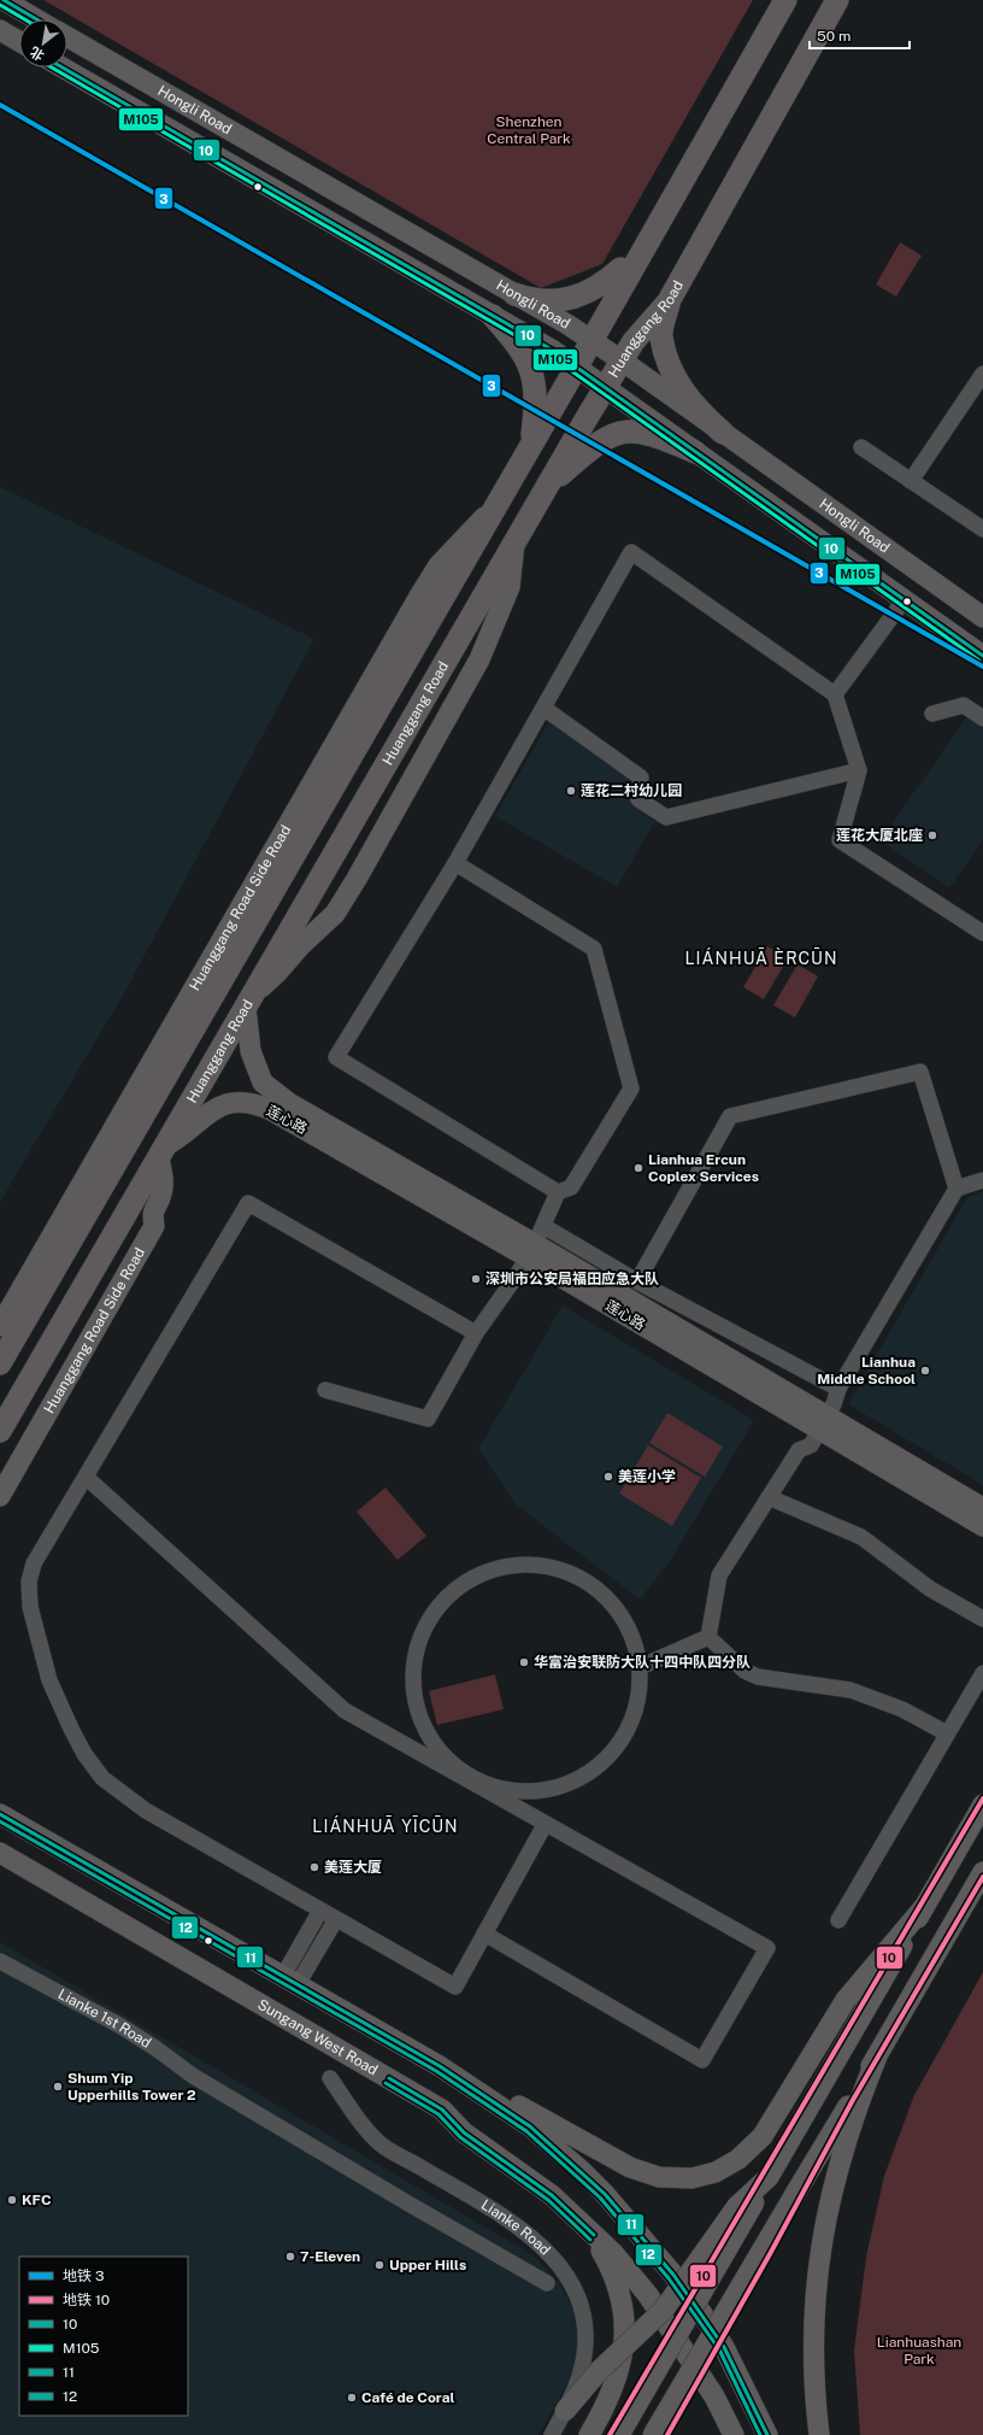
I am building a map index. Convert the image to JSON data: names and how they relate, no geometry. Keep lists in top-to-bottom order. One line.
{"streets":{"highway":["Huanggang Road"],"main road":["Hongli Road","Huanggang Road Side Road","莲心路","Sungang West Road"],"street":["Lianke 1st Road","Lianke Road"]},"crossings":[["Hongli Road","Huanggang Road"],["Huanggang Road","Huanggang Road Side Road"],["Huanggang Road","莲心路"],["Huanggang Road Side Road","莲心路"]],"districts":["LIÁNHUĀ ÈRCŪN","LIÁNHUĀ YĪCŪN"],"parks":["Shenzhen Central Park","Lianhuashan Park"],"places":["莲花二村幼儿园","莲花大厦北座","Lianhua Ercun Coplex Services","深圳市公安局福田应急大队","Lianhua Middle School","美莲小学","华富治安联防大队十四中队四分队","美莲大厦","Shum Yip Upperhills Tower 2","KFC","7-Eleven","Upper Hills","Café de Coral"],"lines":["transit line 10","transit line M105","metro line 3","metro line 10","transit line 11","transit line 12"],"legend":["地铁 3","地铁 10","10","M105","11","12"],"scale_bar":"50 m","north":"bottom left"}
